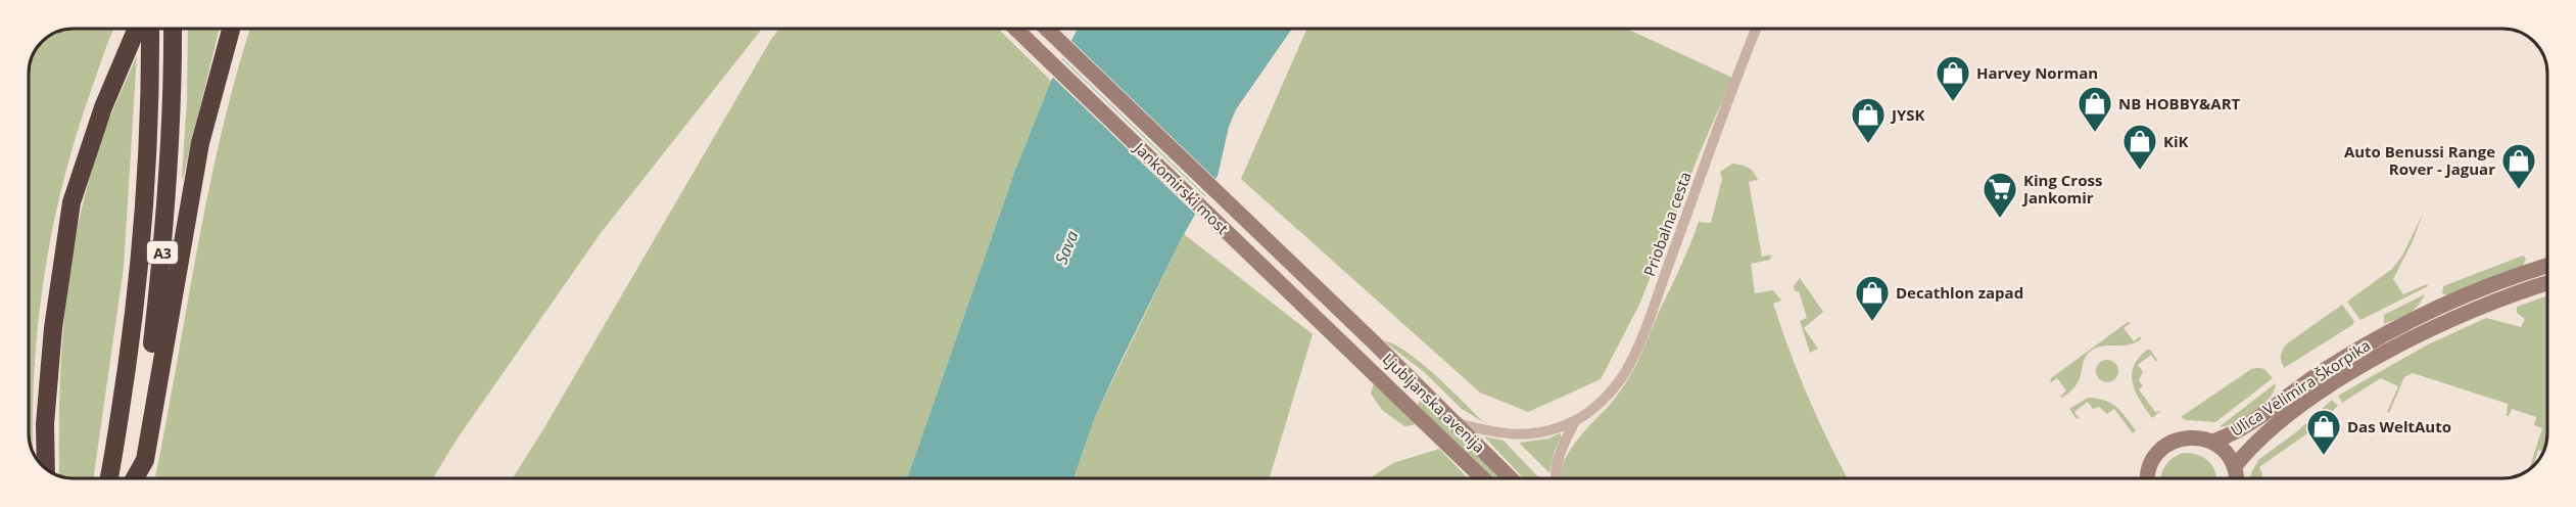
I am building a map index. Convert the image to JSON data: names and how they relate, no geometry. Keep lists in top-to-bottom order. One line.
{"streets":{"highway":["A3"],"main road":["Jankomirski most","Ulica Velimira Škorpika","Ljubljanska avenija"],"street":["Priobalna cesta"]},"crossings":[["Jankomirski most","Ljubljanska avenija"],["Priobalna cesta","Ljubljanska avenija"]],"water":["Sava"],"places":{"shop":["Harvey Norman","NB HOBBY&ART","JYSK","KiK","Auto Benussi Range Rover - Jaguar","Decathlon zapad","Das WeltAuto"],"supermarket":["King Cross Jankomir"]}}
